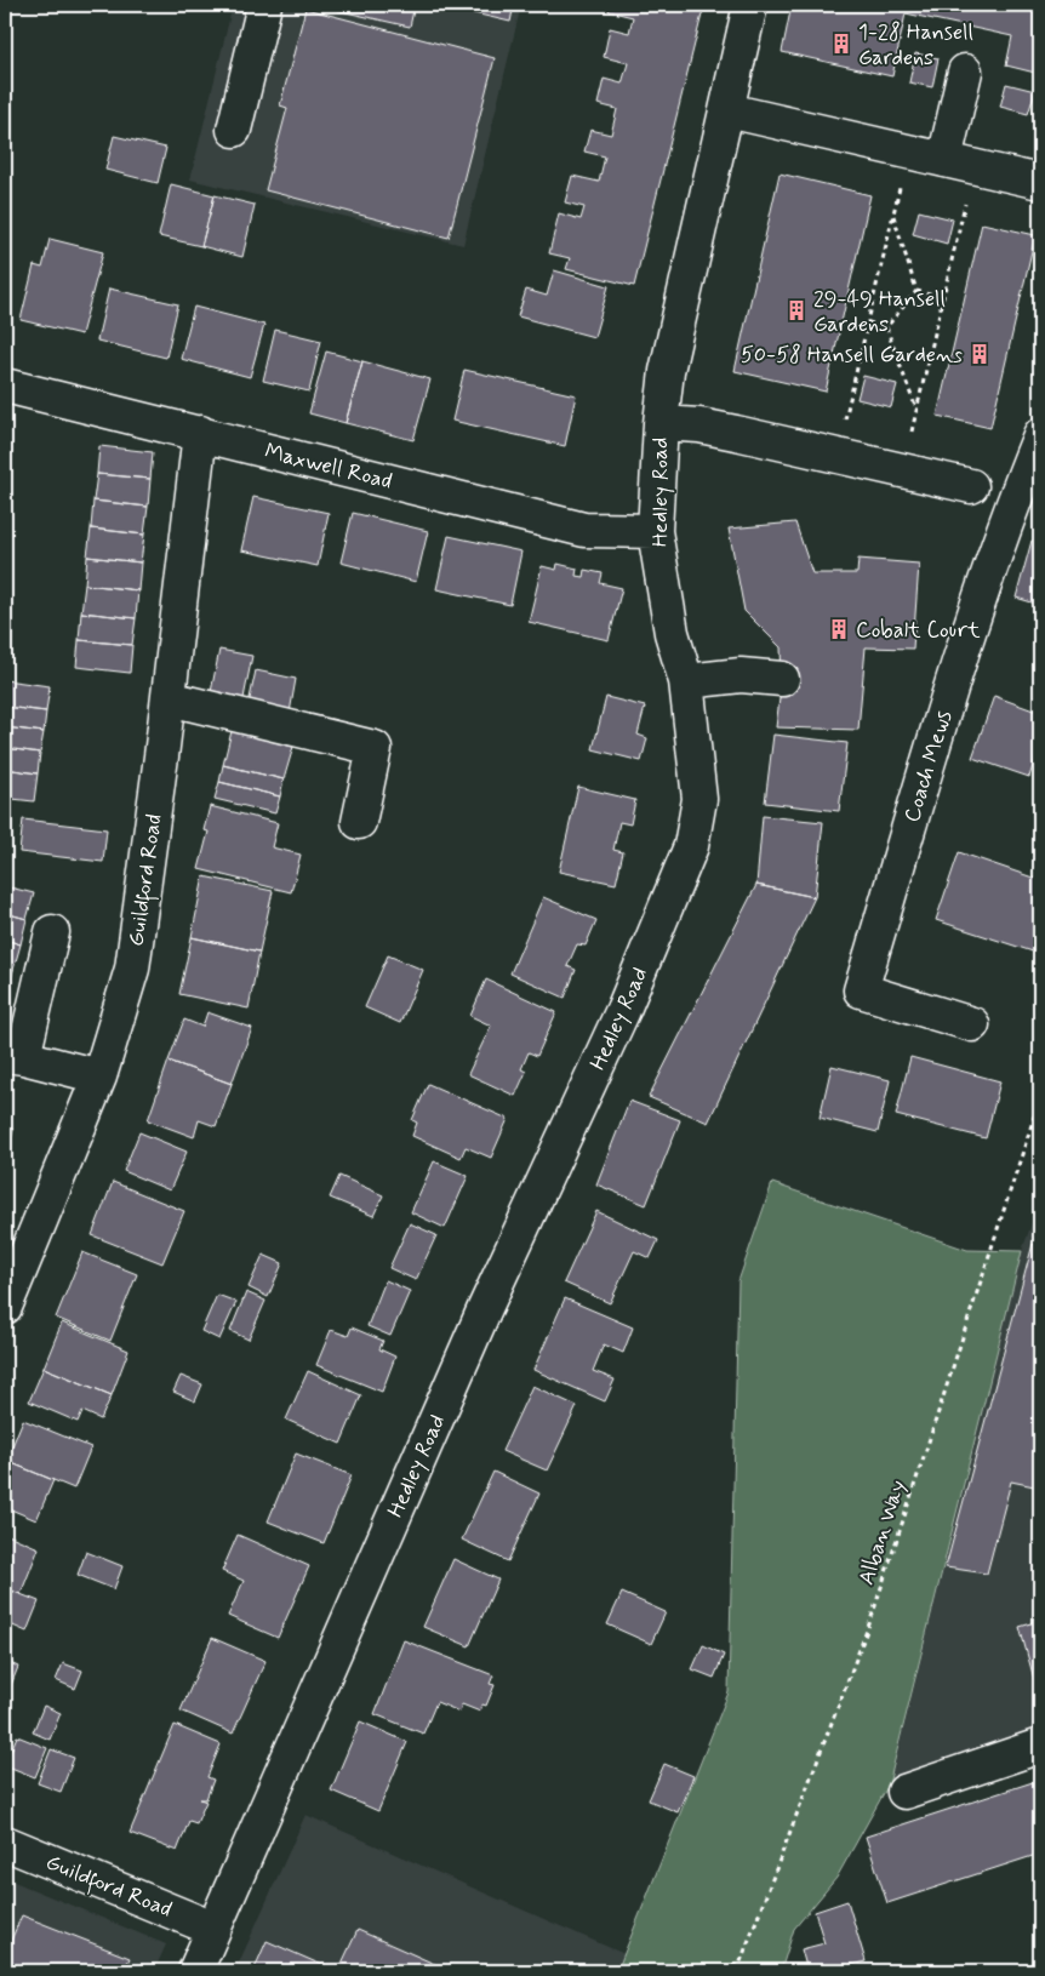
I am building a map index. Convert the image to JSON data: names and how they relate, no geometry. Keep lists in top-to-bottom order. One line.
{"streets":{"street":["Maxwell Road","Hedley Road","Coach Mews","Guildford Road"],"path":["Alban Way"]},"crossings":[["Maxwell Road","Hedley Road"],["Maxwell Road","Guildford Road"],["Hedley Road","Guildford Road"]],"places":{"building":["1-28 Hansell Gardens","29-49 Hansell Gardens","50-58 Hansell Gardens","Cobalt Court"]}}
